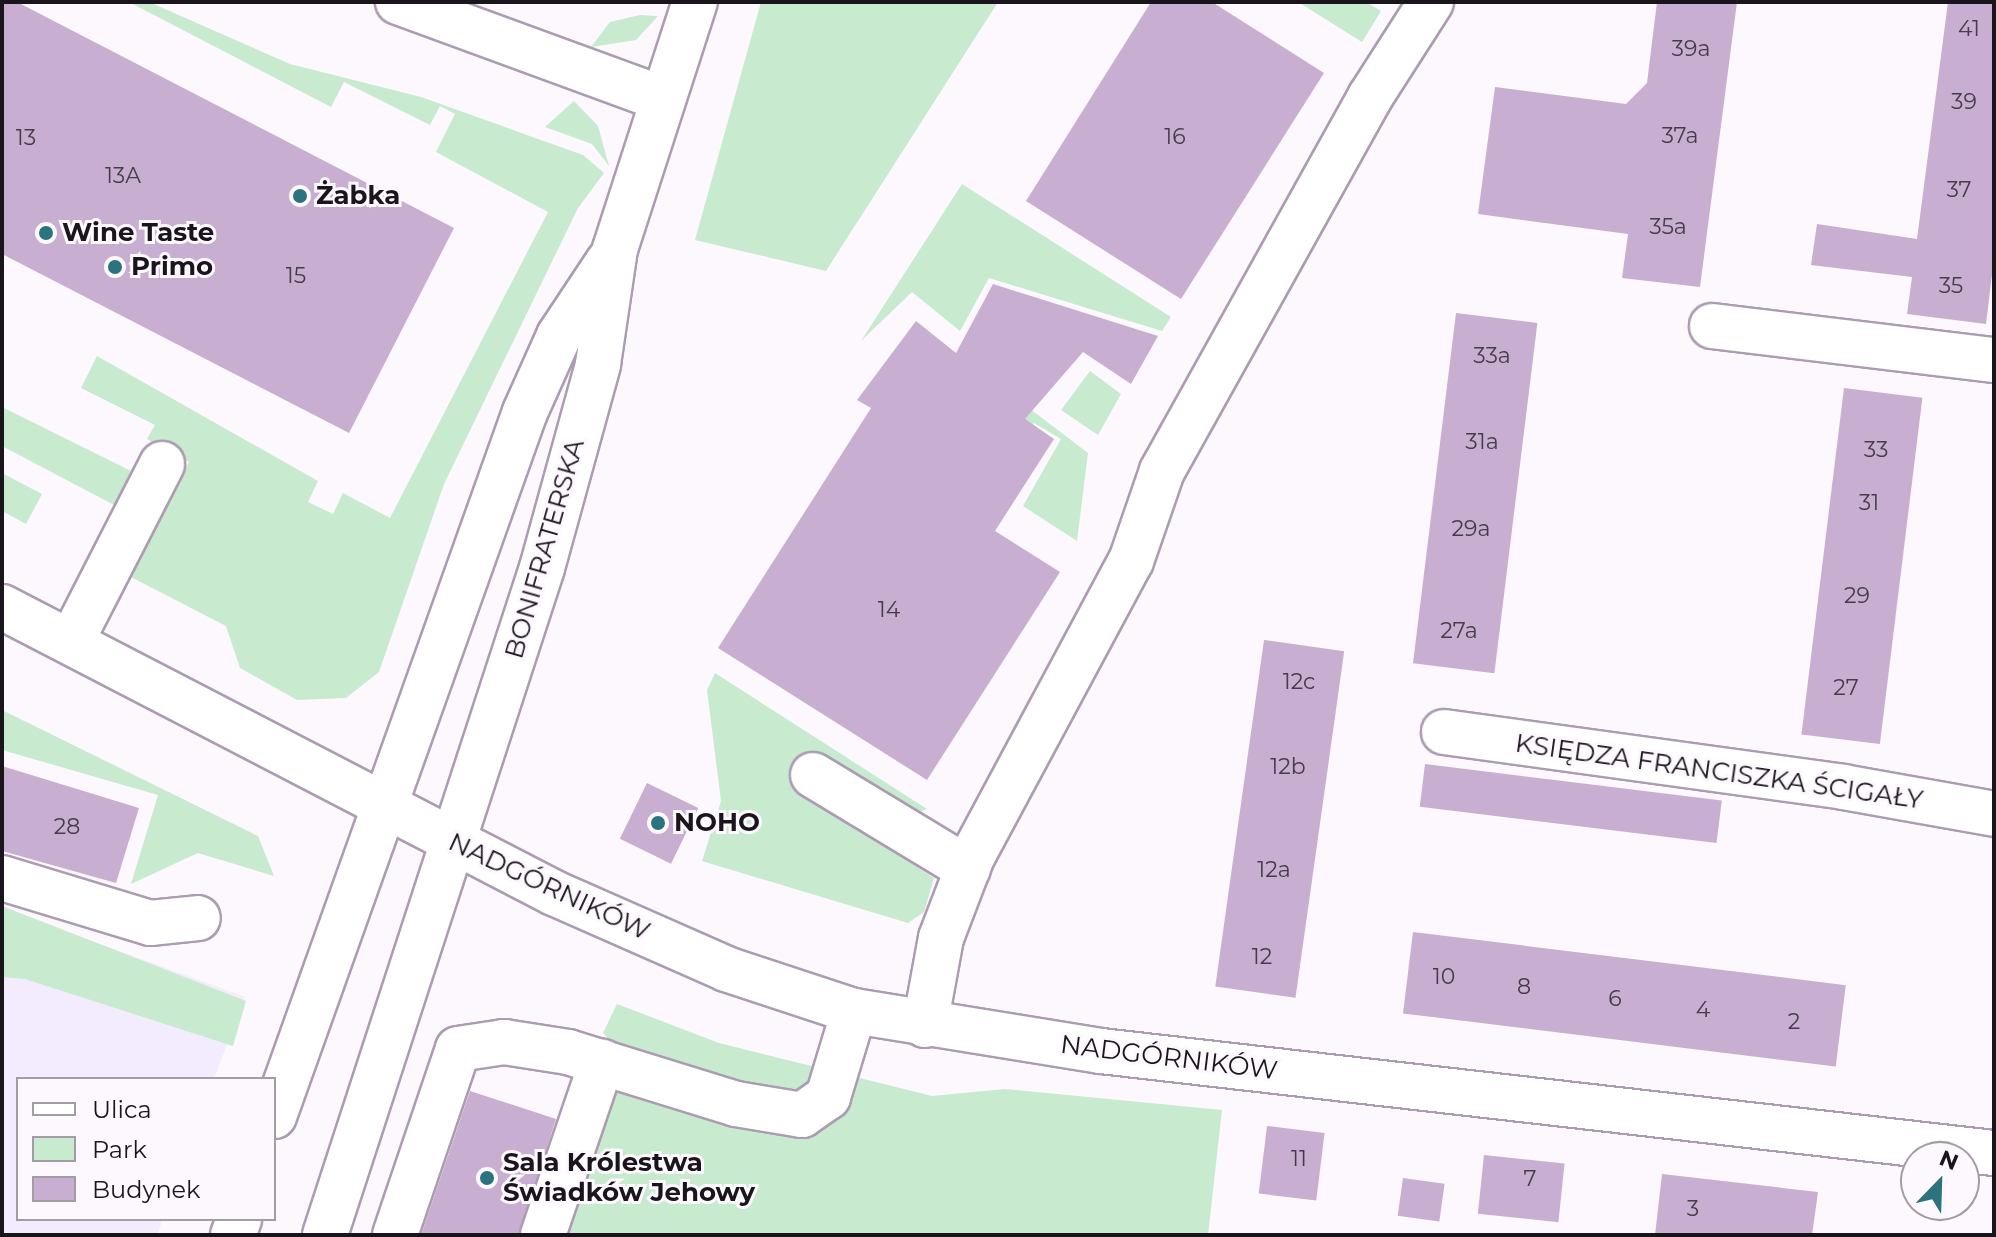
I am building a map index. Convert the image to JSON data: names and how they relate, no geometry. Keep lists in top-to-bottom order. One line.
{"streets":{"street":["BONIFRATERSKA","KSIĘDZA FRANCISZKA ŚCIGAŁY","NADGÓRNIKÓW"]},"crossings":[["BONIFRATERSKA","NADGÓRNIKÓW"]],"places":["Żabka","Wine Taste","Primo","NOHO","Sala Królestwa Świadków Jehowy"],"house_numbers":["41","39a","39","37a","16","13","13A","37","35a","15","35","33a","31a","33","31","29a","29","14","27a","12c","27","12b","28","12a","12","10","8","6","4","2","11","7","3"],"legend":["Ulica","Park","Budynek"],"north":"top right"}
